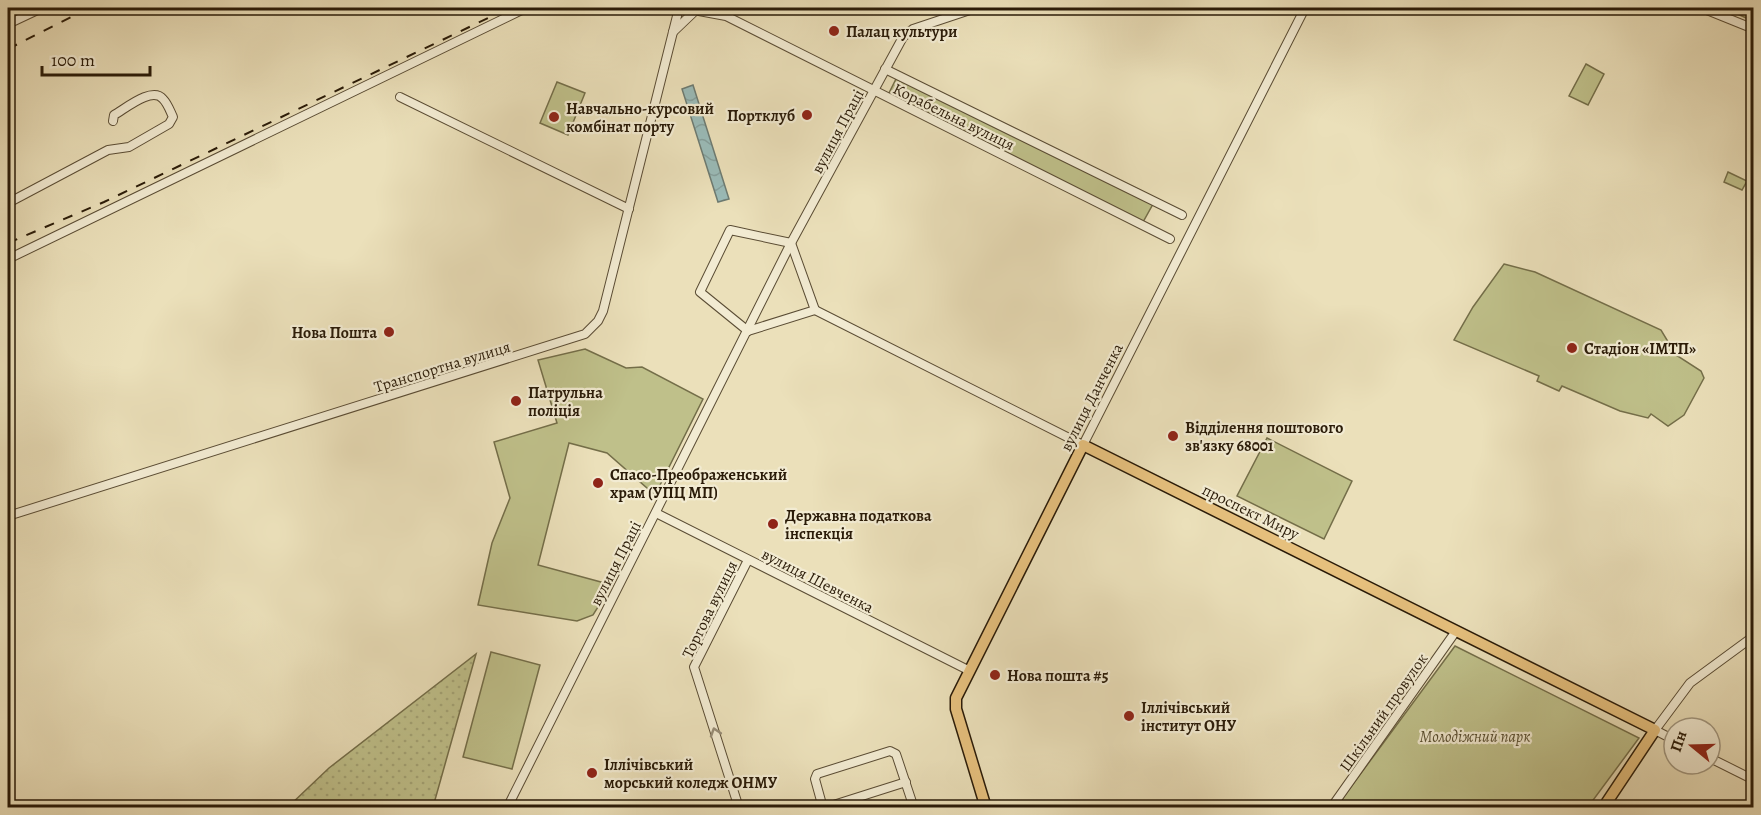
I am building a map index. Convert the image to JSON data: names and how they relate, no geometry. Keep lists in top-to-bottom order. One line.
{"streets":{"main road":["вулиця Данченка","проспект Миру"],"street":["Корабельна вулиця","вулиця Праці","Транспортна вулиця","вулиця Шевченка","Торгова вулиця","Шкільний провулок"]},"crossings":[["Корабельна вулиця","вулиця Праці"],["вулиця Праці","вулиця Шевченка"],["вулиця Данченка","проспект Миру"],["вулиця Данченка","вулиця Шевченка"],["проспект Миру","Шкільний провулок"],["вулиця Шевченка","Торгова вулиця"]],"one_way":["Торгова вулиця"],"parks":["Молодіжний парк"],"places":["Палац культури","Портклуб","Навчально-курсовий комбінат порту","Нова Пошта","Стадіон «ІМТП»","Патрульна поліція","Відділення поштового зв'язку 68001","Спасо-Преображенський храм (УПЦ МП)","Державна податкова інспекція","Нова пошта #5","Іллічівський інститут ОНУ","Іллічівський морський коледж ОНМУ"],"scale_bar":"100 m","north":"left"}
